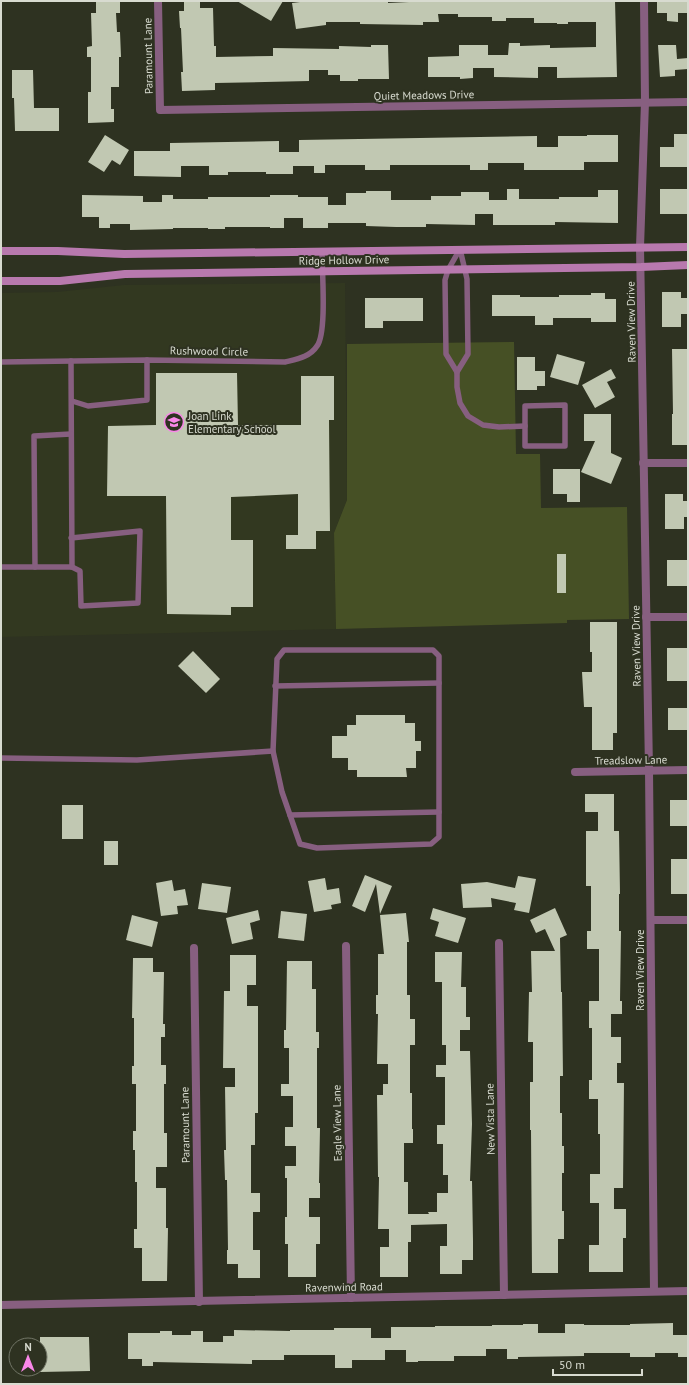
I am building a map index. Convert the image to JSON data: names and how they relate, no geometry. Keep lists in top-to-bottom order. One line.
{"streets":{"street":["Paramount Lane","Quiet Meadows Drive","Ridge Hollow Drive","Raven View Drive","Treadslow Lane","New Vista Lane","Eagle View Lane","Ravenwind Road"],"lane":["Rushwood Circle"]},"crossings":[["Paramount Lane","Quiet Meadows Drive"],["Paramount Lane","Ravenwind Road"],["Quiet Meadows Drive","Raven View Drive"],["Ridge Hollow Drive","Raven View Drive"],["Ridge Hollow Drive","Rushwood Circle"],["Raven View Drive","Treadslow Lane"],["Raven View Drive","Ravenwind Road"],["New Vista Lane","Ravenwind Road"],["Eagle View Lane","Ravenwind Road"]],"places":{"school or university":["Joan Link Elementary School"]},"scale_bar":"50 m","north":"top"}
